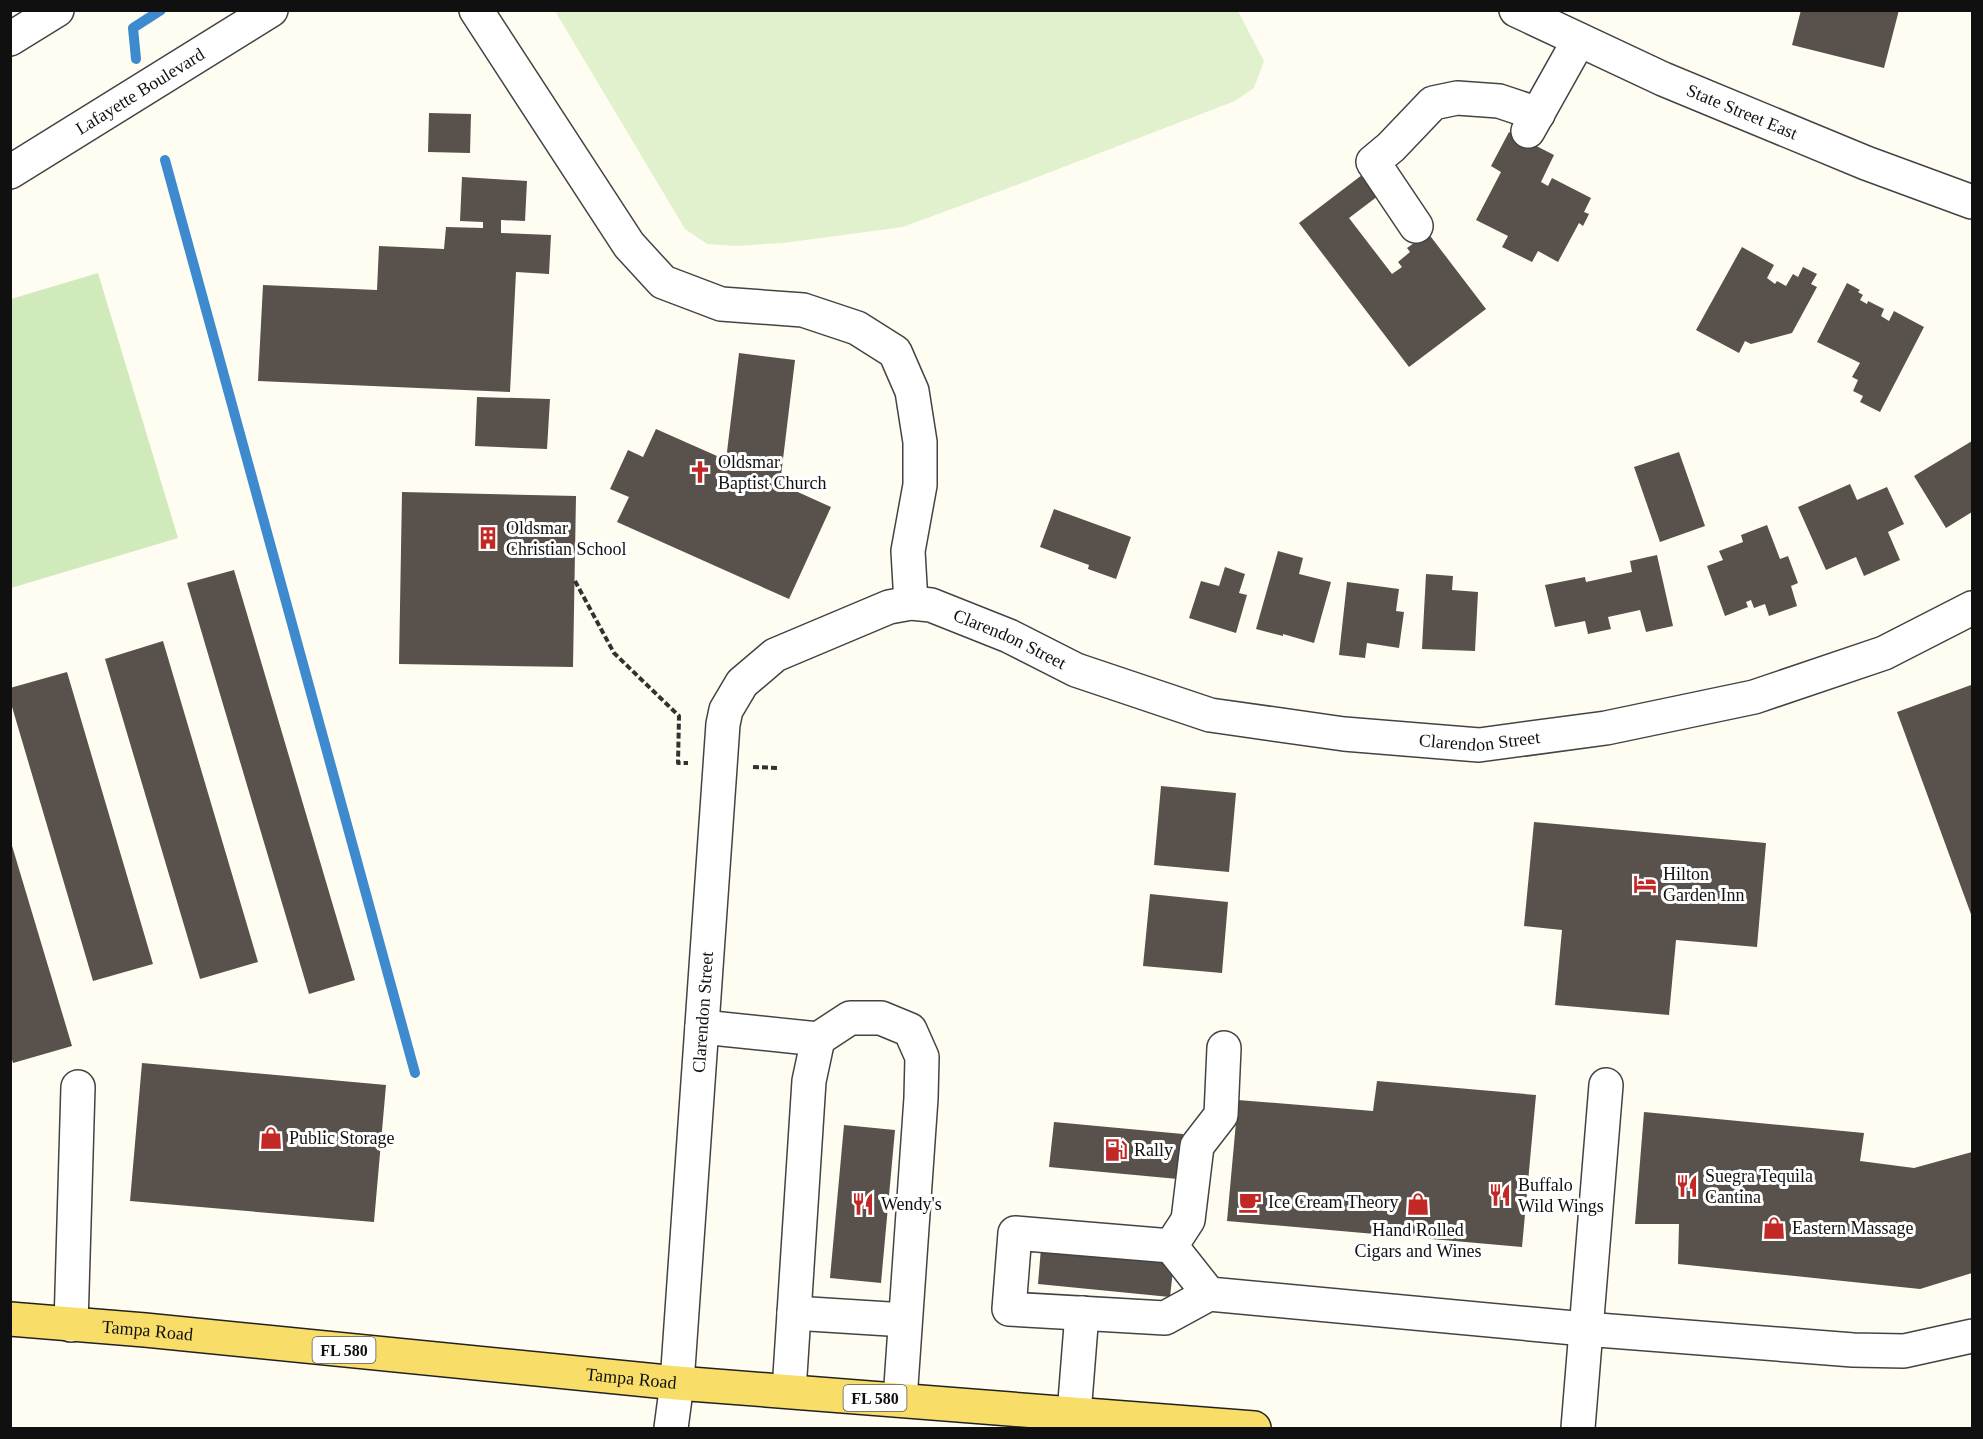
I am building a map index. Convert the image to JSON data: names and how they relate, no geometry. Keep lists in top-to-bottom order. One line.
{"streets":{"main road":["Tampa Road","FL 580"],"street":["Lafayette Boulevard","State Street East","Clarendon Street"]},"crossings":[["Clarendon Street","Tampa Road"]],"places":{"church":["Oldsmar Baptist Church"],"building":["Oldsmar Christian School"],"hotel":["Hilton Garden Inn"],"shop":["Public Storage","Hand Rolled Cigars and Wines","Eastern Massage"],"fuel station":["Rally"],"restaurant":["Suegra Tequila Cantina","Buffalo Wild Wings","Wendy's"],"cafe":["Ice Cream Theory"]}}
